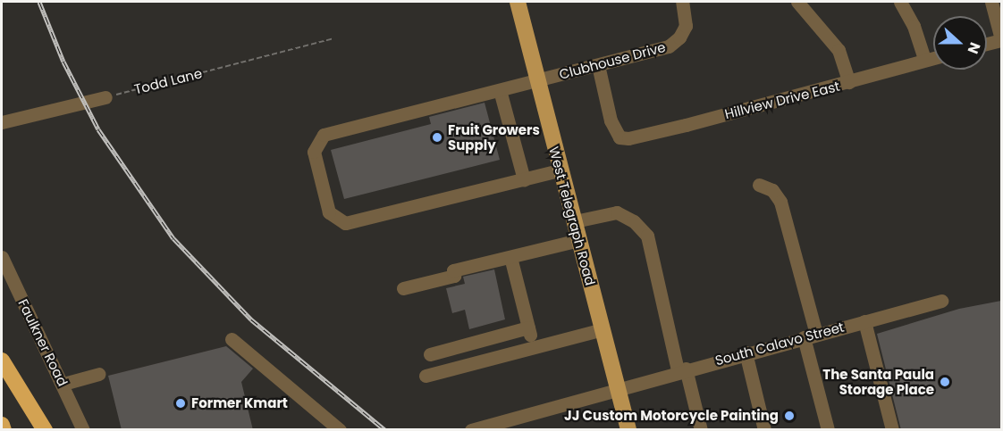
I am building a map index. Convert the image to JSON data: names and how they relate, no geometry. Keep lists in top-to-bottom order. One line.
{"streets":{"main road":["West Telegraph Road"],"street":["Clubhouse Drive","Hillview Drive East","Faulkner Road","South Calavo Street"],"path":["Todd Lane"]},"crossings":[["Clubhouse Drive","Hillview Drive East"],["Clubhouse Drive","West Telegraph Road"],["West Telegraph Road","South Calavo Street"]],"places":["Fruit Growers Supply","The Santa Paula Storage Place","Former Kmart","JJ Custom Motorcycle Painting"],"north":"right"}
